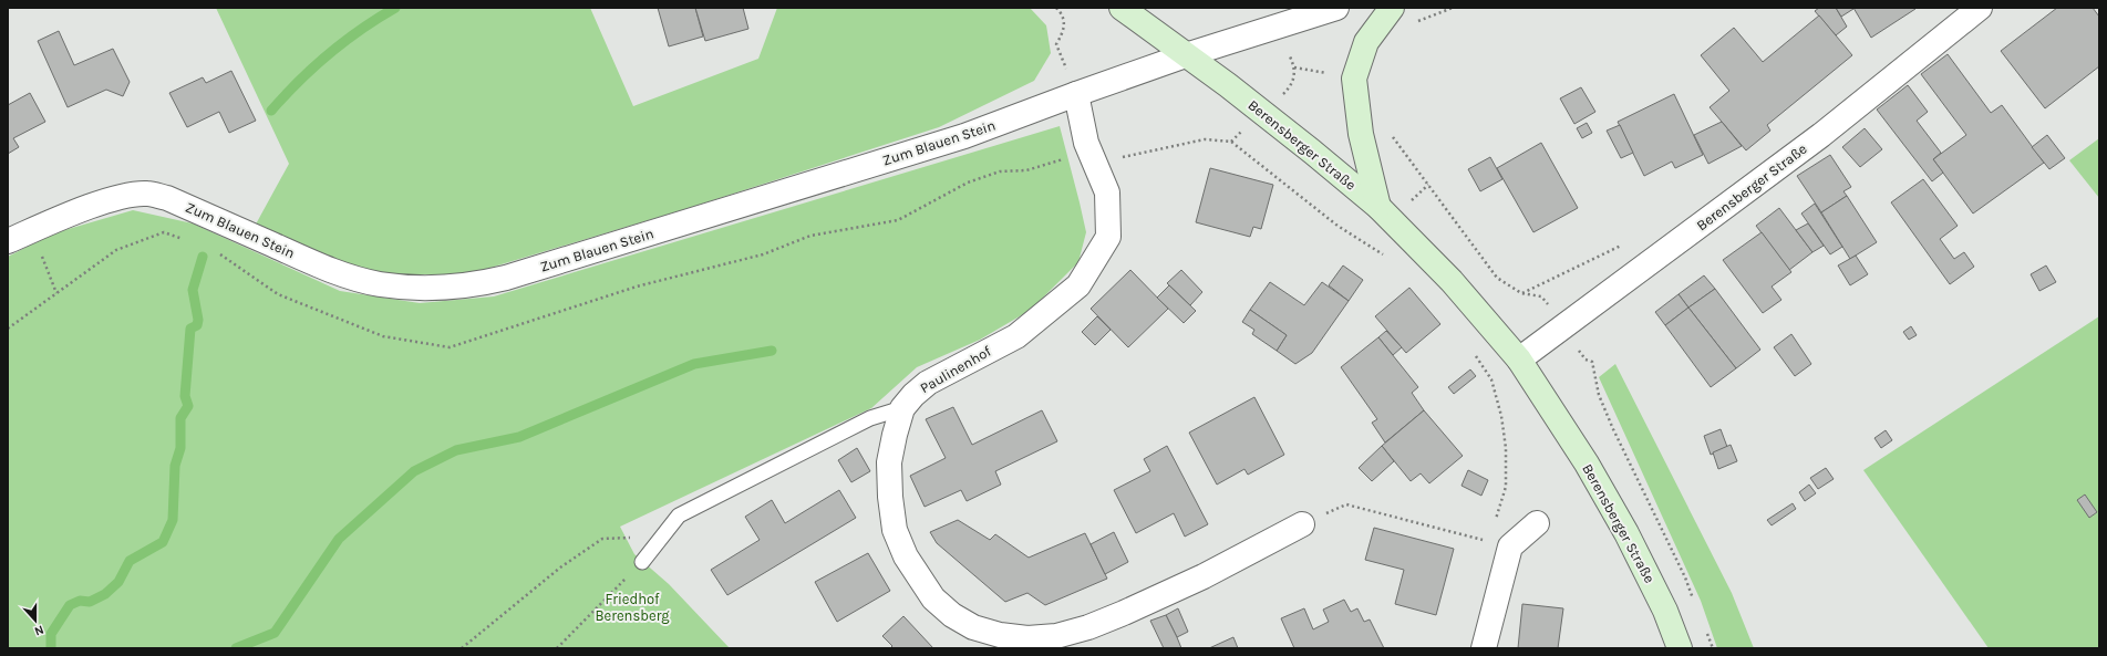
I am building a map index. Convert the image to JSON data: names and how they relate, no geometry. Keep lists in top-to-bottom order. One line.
{"streets":{"main road":["Berensberger Straße"],"street":["Zum Blauen Stein","Paulinenhof"]},"crossings":[["Zum Blauen Stein","Berensberger Straße"],["Zum Blauen Stein","Paulinenhof"]],"parks":["Friedhof Berensberg"],"north":"bottom"}
